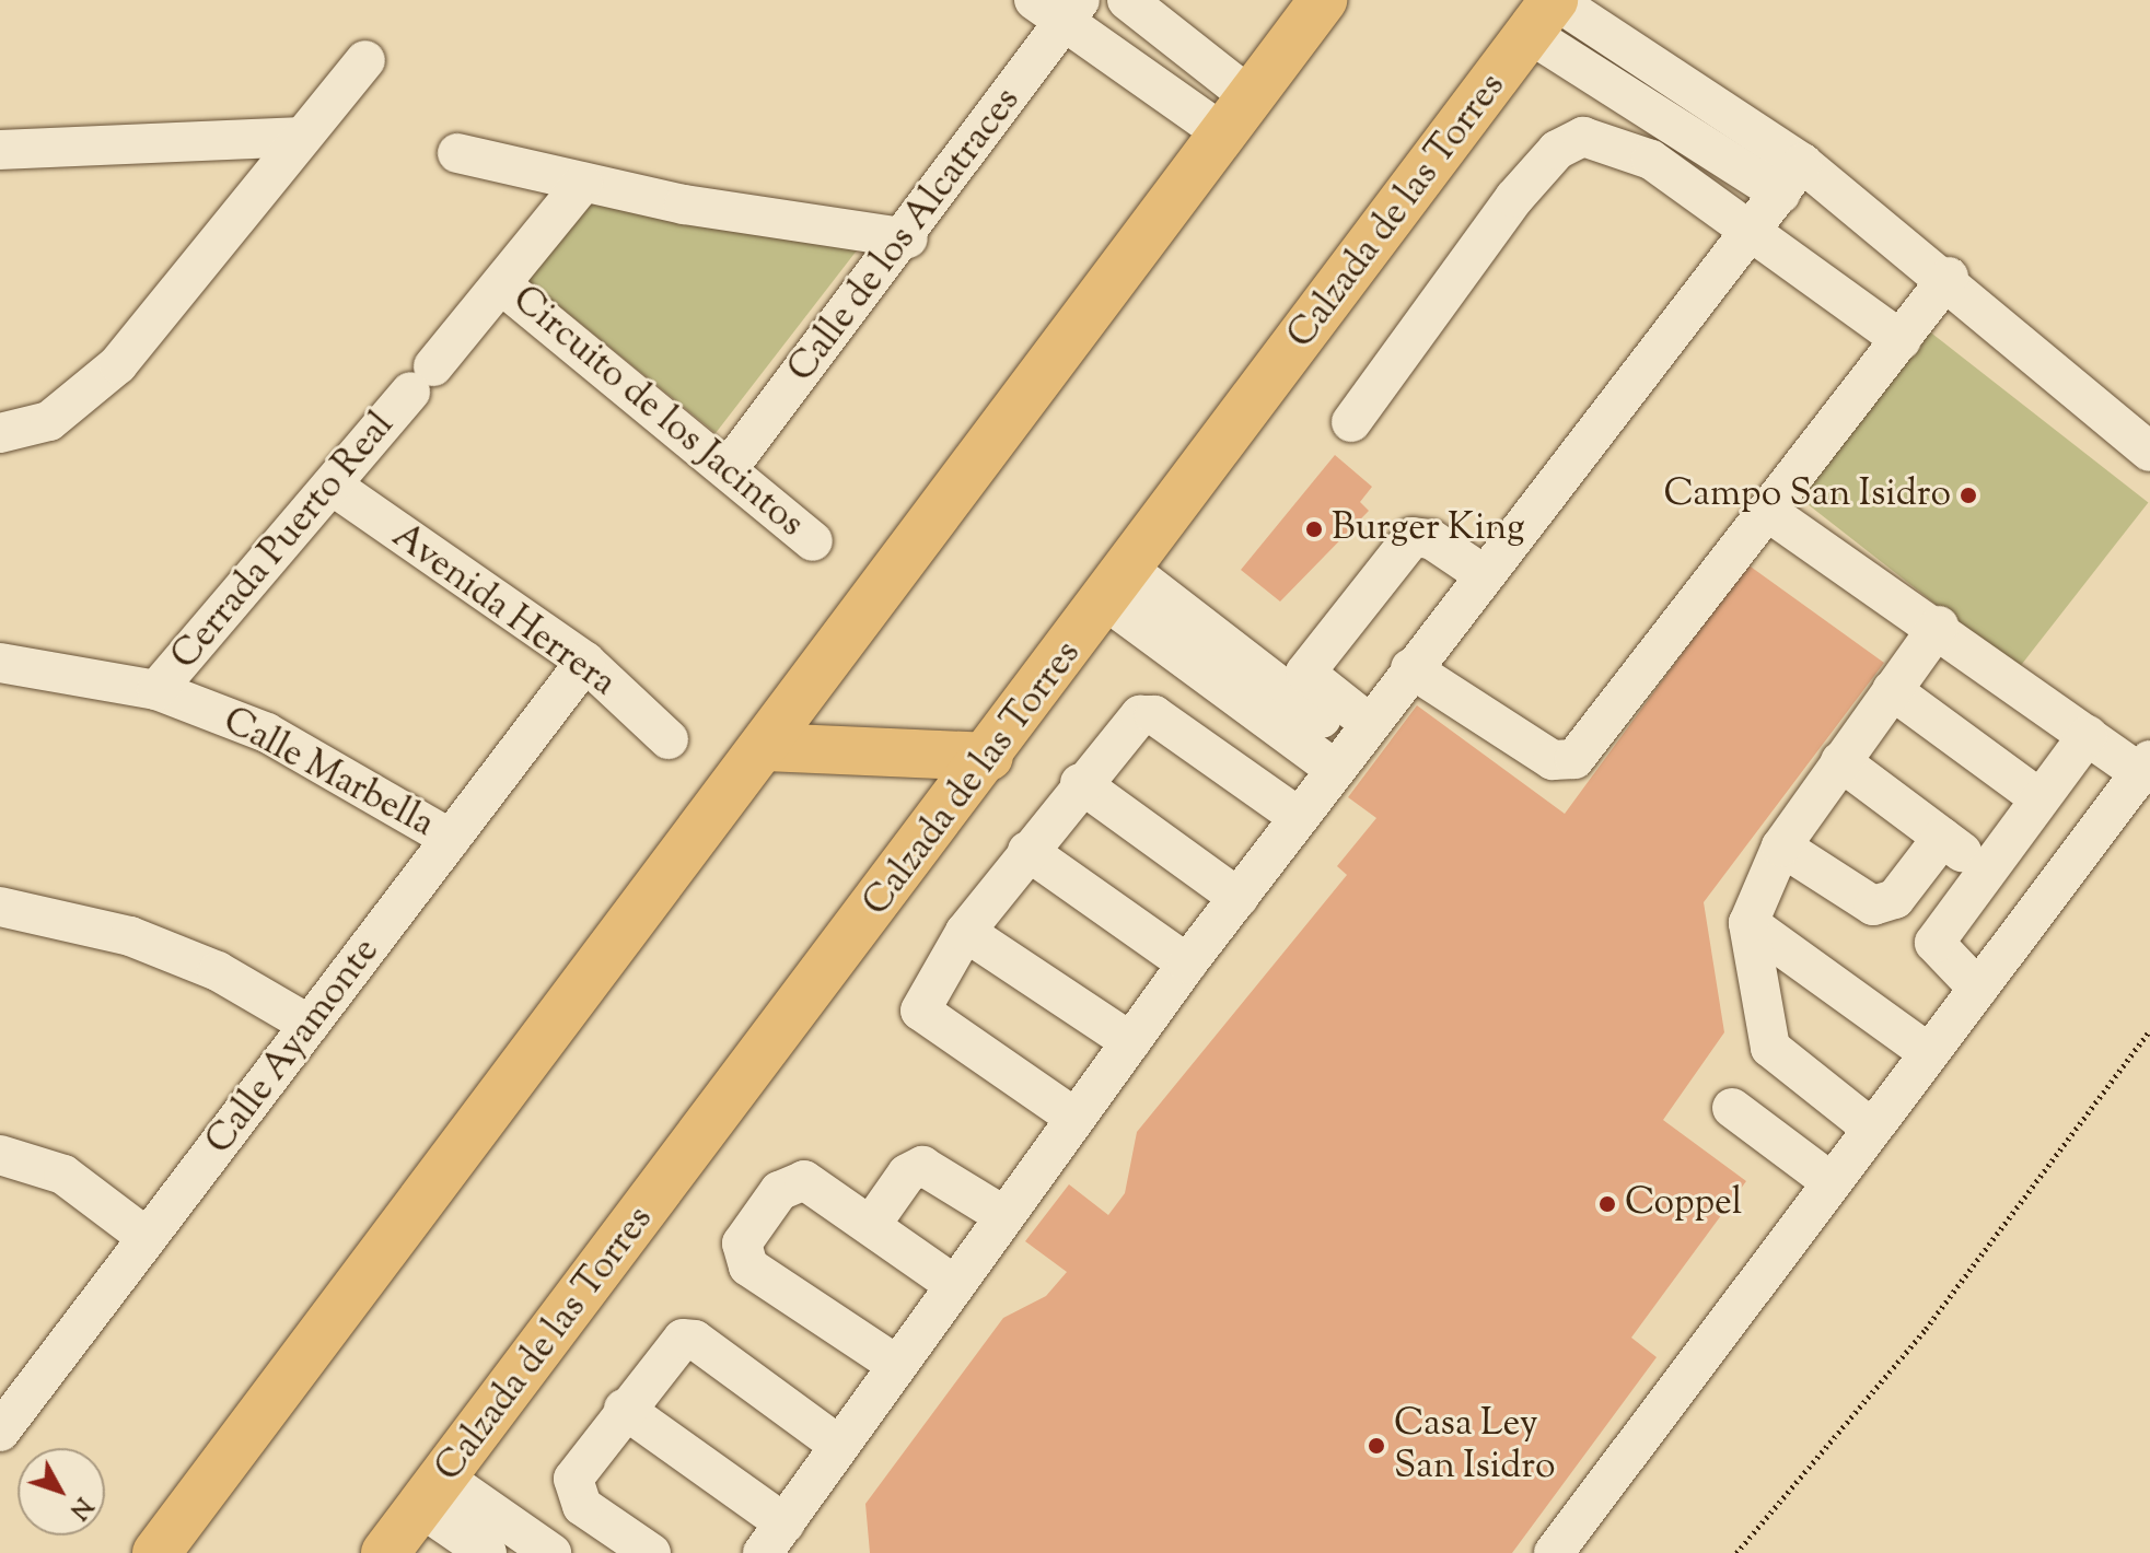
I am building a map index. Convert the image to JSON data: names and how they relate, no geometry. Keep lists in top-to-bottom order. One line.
{"streets":{"main road":["Calzada de las Torres"],"street":["Calle de los Alcatraces","Circuito de los Jacintos","Cerrada Puerto Real","Avenida Herrera","Calle Marbella","Calle Ayamonte"]},"crossings":[["Calle de los Alcatraces","Circuito de los Jacintos"],["Circuito de los Jacintos","Cerrada Puerto Real"],["Cerrada Puerto Real","Avenida Herrera"],["Cerrada Puerto Real","Calle Marbella"],["Avenida Herrera","Calle Ayamonte"],["Calle Marbella","Calle Ayamonte"]],"places":["Campo San Isidro","Burger King","Coppel","Casa Ley San Isidro"],"north":"bottom right"}
